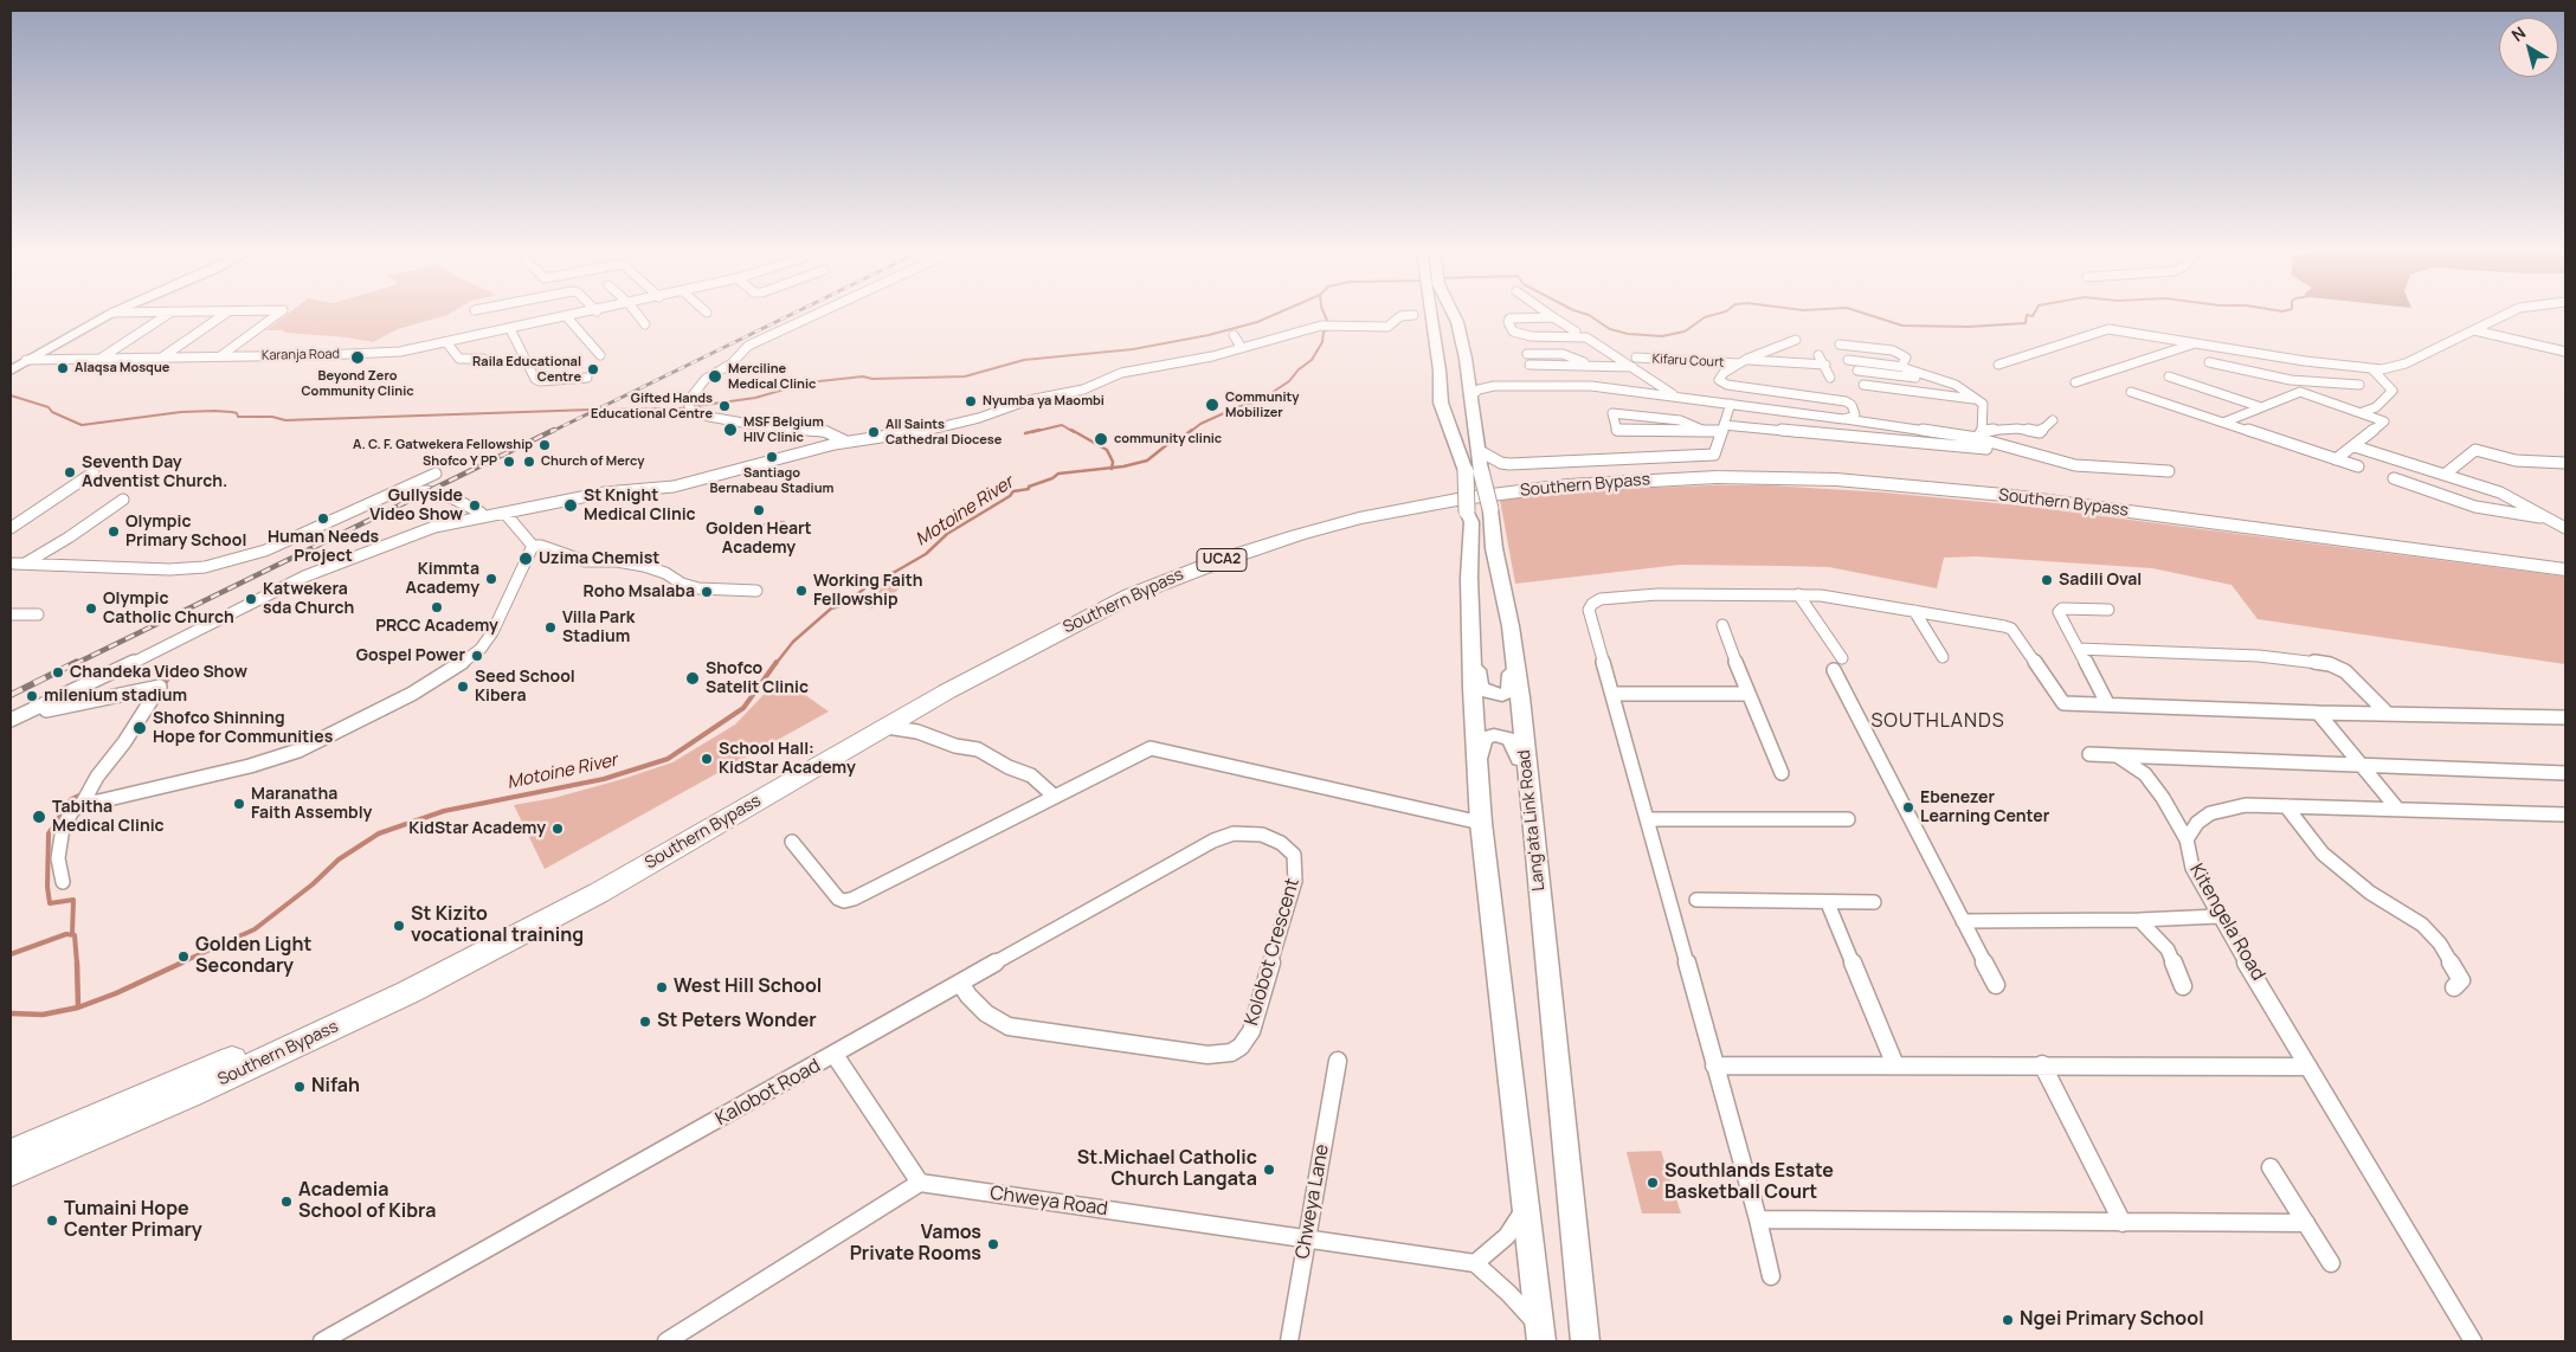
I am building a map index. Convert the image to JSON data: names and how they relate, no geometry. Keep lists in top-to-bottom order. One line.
{"streets":{"highway":["Southern Bypass","UCA2"],"main road":["Lang'ata Link Road"],"street":["Karanja Road","Kifaru Court","Kitengela Road","Kolobot Crescent","Kalobot Road","Chweya Road","Chweya Lane"]},"crossings":[["Kolobot Crescent","Kalobot Road"],["Chweya Road","Chweya Lane"]],"districts":["SOUTHLANDS"],"water":["Motoine River"],"places":["Beyond Zero Community Clinic","Alaqsa Mosque","Raila Educational Centre","Merciline Medical Clinic","Nyumba ya Maombi","Community Mobilizer","Gifted Hands Educational Centre","MSF Belgium HIV Clinic","All Saints Cathedral Diocese","community clinic","A. C. F. Gatwekera Fellowship","Santiago Bernabeau Stadium","Shofco Y PP","Church of Mercy","Seventh Day Adventist Church.","Gullyside Video Show","St Knight Medical Clinic","Golden Heart Academy","Human Needs Project","Olympic Primary School","Uzima Chemist","Kimmta Academy","Sadili Oval","Working Faith Fellowship","Roho Msalaba","Katwekera sda Church","PRCC Academy","Olympic Catholic Church","Villa Park Stadium","Gospel Power","Chandeka Video Show","Shofco Satelit Clinic","Seed School Kibera","milenium stadium","Shofco Shinning Hope for Communities","School Hall: KidStar Academy","Maranatha Faith Assembly","Ebenezer Learning Center","Tabitha Medical Clinic","KidStar Academy","St Kizito vocational training","Golden Light Secondary","West Hill School","St Peters Wonder","Nifah","St.Michael Catholic Church Langata","Southlands Estate Basketball Court","Academia School of Kibra","Tumaini Hope Center Primary","Vamos Private Rooms","Ngei Primary School"],"north":"top left"}
